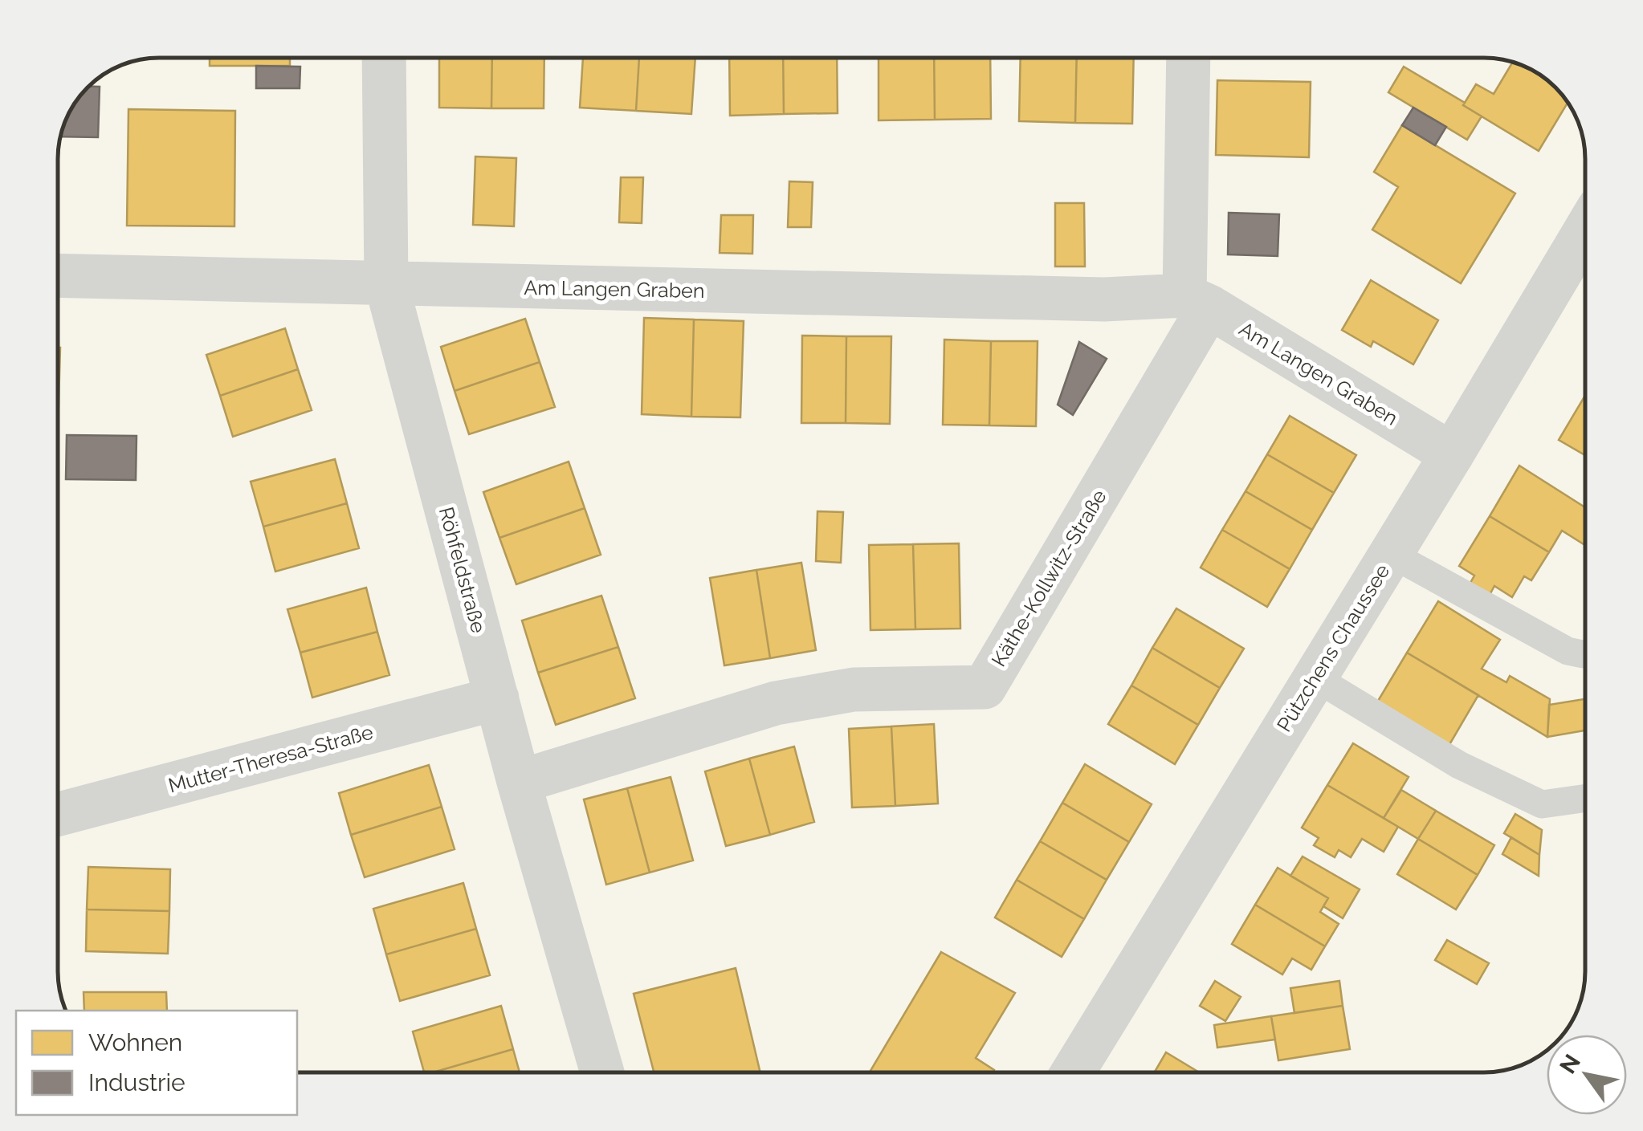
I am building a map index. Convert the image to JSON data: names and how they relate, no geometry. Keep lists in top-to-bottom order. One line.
{"streets":{"street":["Am Langen Graben","Röhfeldstraße","Käthe-Kollwitz-Straße","Pützchens Chaussee","Mutter-Theresa-Straße"]},"crossings":[["Am Langen Graben","Röhfeldstraße"],["Am Langen Graben","Käthe-Kollwitz-Straße"],["Am Langen Graben","Pützchens Chaussee"],["Röhfeldstraße","Käthe-Kollwitz-Straße"],["Röhfeldstraße","Mutter-Theresa-Straße"]],"legend":["Wohnen","Industrie"],"north":"top left"}
